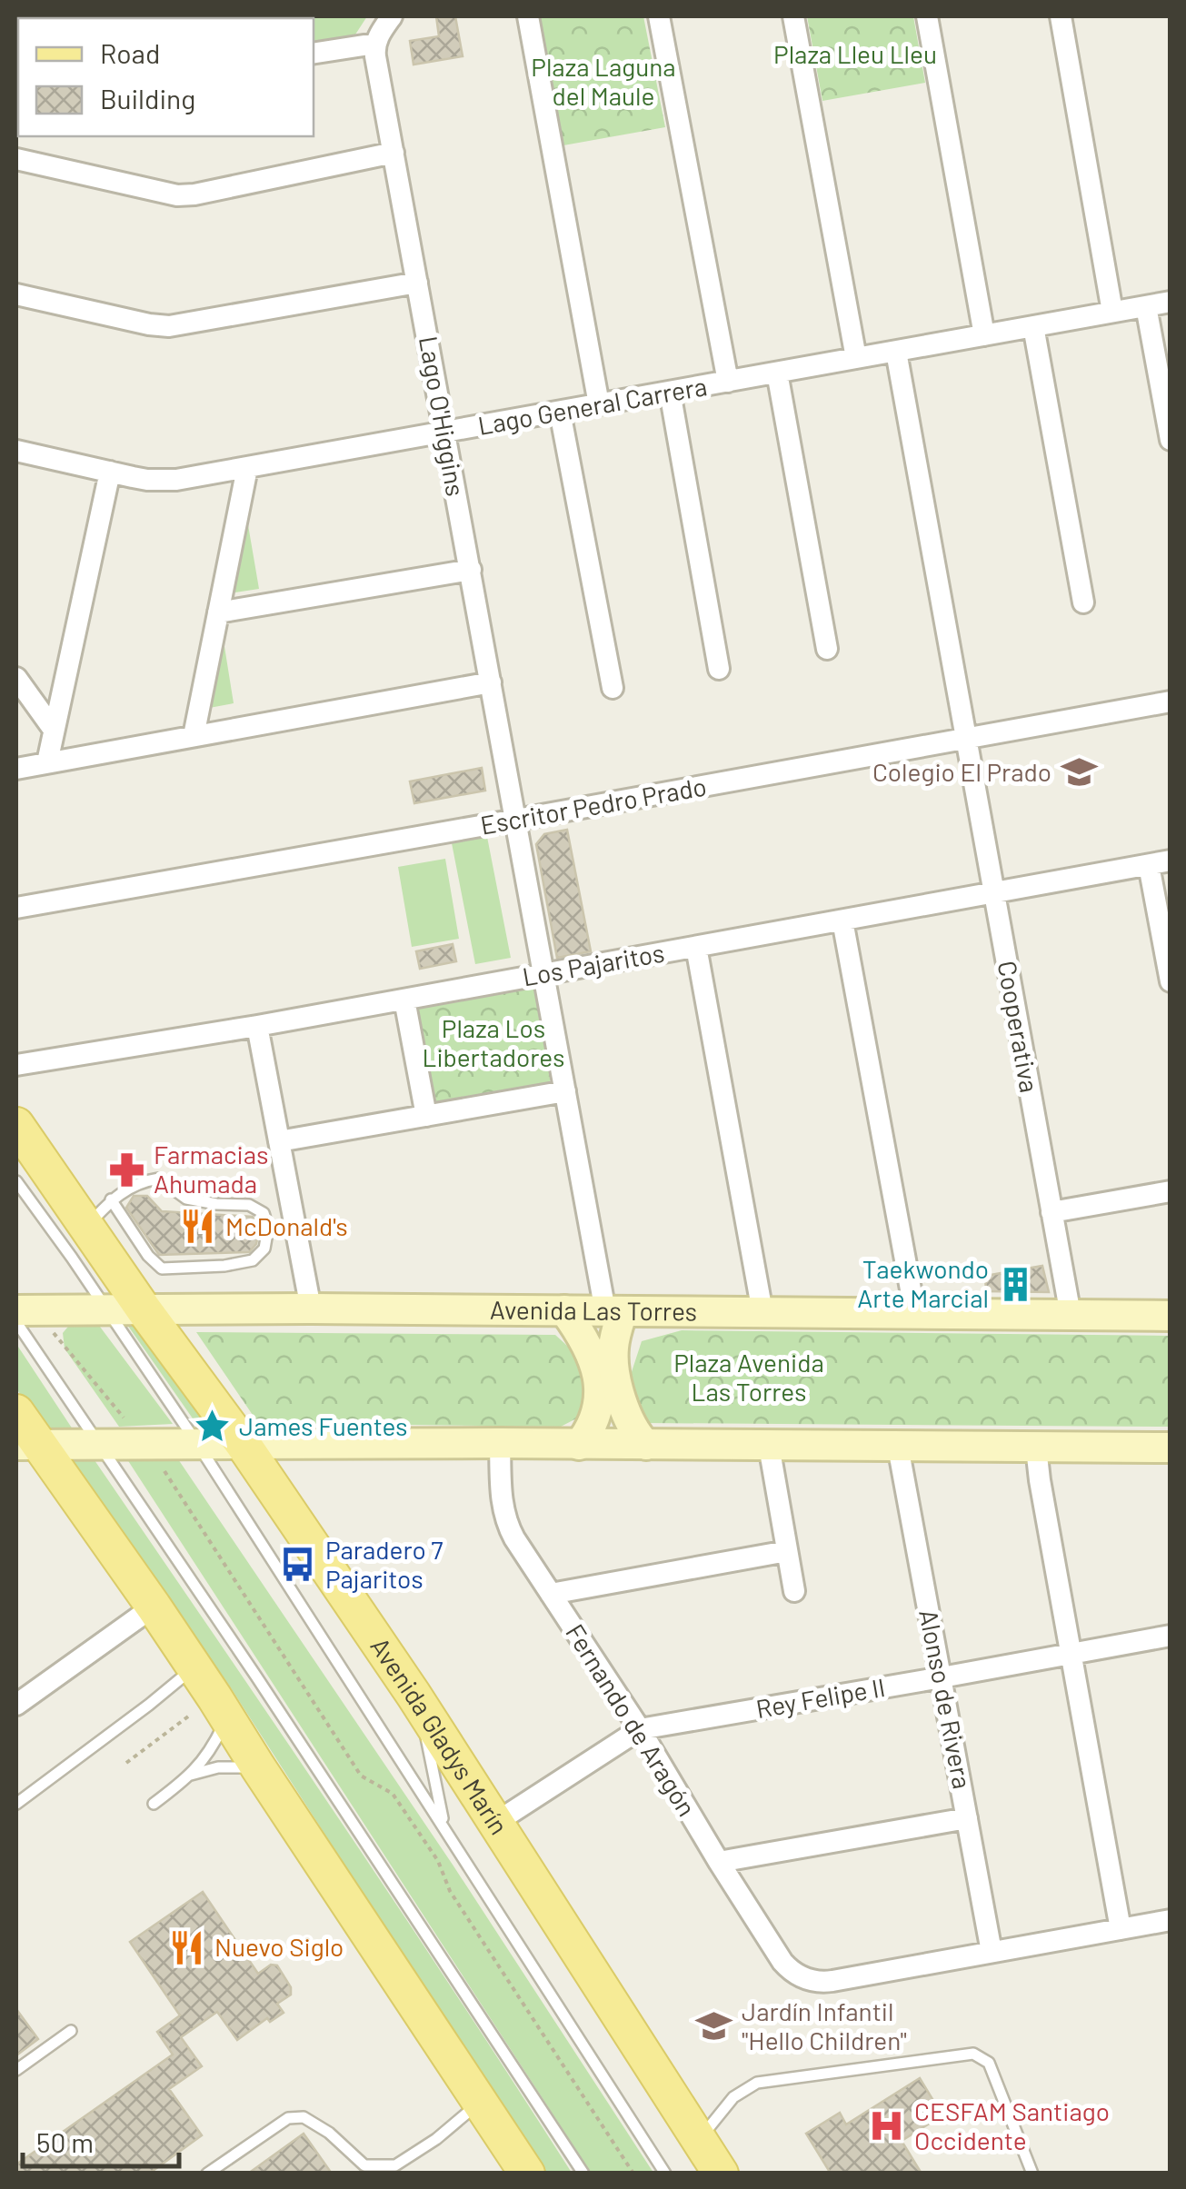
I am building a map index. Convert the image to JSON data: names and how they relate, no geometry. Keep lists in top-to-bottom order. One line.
{"streets":{"main road":["Avenida Gladys Marín"],"street":["Lago General Carrera","Lago O'Higgins","Escritor Pedro Prado","Los Pajaritos","Cooperativa","Avenida Las Torres","Rey Felipe II","Alonso de Rivera","Fernando de Aragón"]},"crossings":[["Lago General Carrera","Lago O'Higgins"],["Lago General Carrera","Cooperativa"],["Lago O'Higgins","Escritor Pedro Prado"],["Lago O'Higgins","Los Pajaritos"],["Lago O'Higgins","Avenida Las Torres"],["Escritor Pedro Prado","Cooperativa"],["Los Pajaritos","Cooperativa"],["Cooperativa","Avenida Las Torres"],["Avenida Las Torres","Avenida Gladys Marín"],["Rey Felipe II","Alonso de Rivera"],["Rey Felipe II","Fernando de Aragón"],["Rey Felipe II","Avenida Gladys Marín"],["Alonso de Rivera","Fernando de Aragón"]],"parks":["Plaza Lleu Lleu","Plaza Laguna del Maule","Plaza Los Libertadores","Plaza Avenida Las Torres"],"places":{"school or university":["Colegio El Prado","Jardín Infantil \"Hello Children\""],"pharmacy":["Farmacias Ahumada"],"restaurant":["McDonald's","Nuevo Siglo"],"building":["Taekwondo Arte Marcial"],"place":["James Fuentes"],"bus stop":["Paradero 7 Pajaritos"],"hospital":["CESFAM Santiago Occidente"]},"legend":["Road","Building"],"scale_bar":"50 m"}
